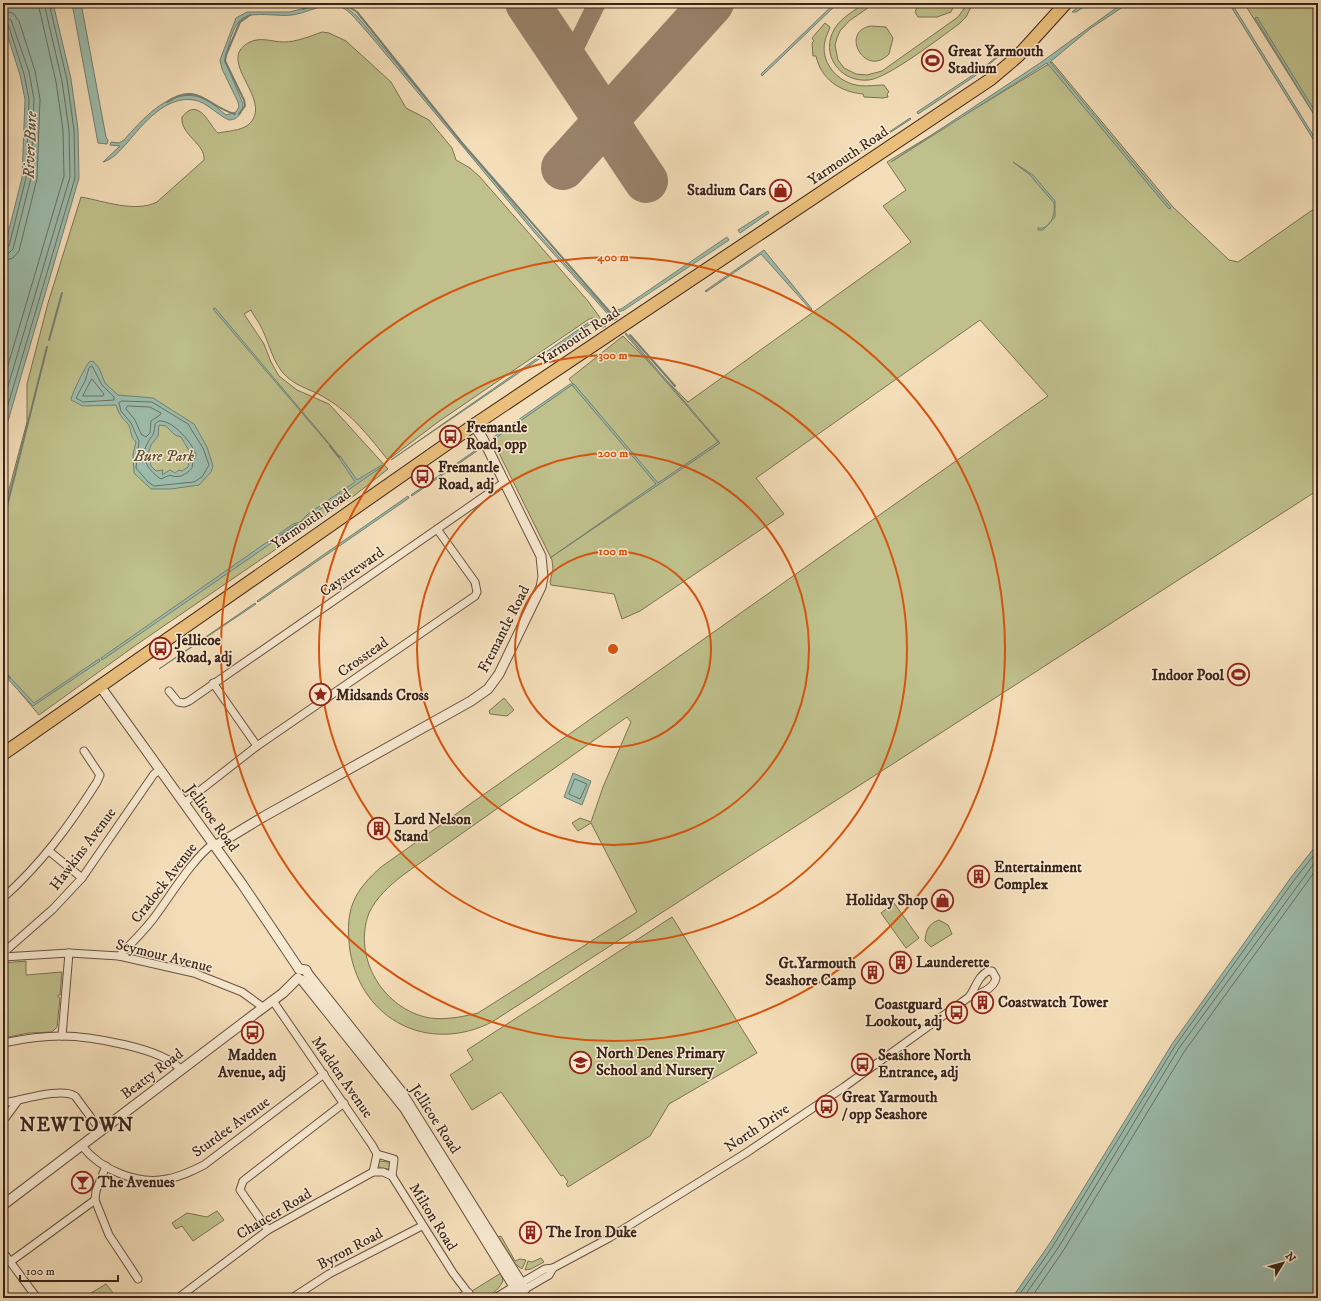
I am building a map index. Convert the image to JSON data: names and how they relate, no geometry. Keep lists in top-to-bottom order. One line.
{"streets":{"main road":["Yarmouth Road"],"street":["Caystreward","Fremantle Road","Crosstead","Jellicoe Road","Hawkins Avenue","Cradock Avenue","Seymour Avenue","Beatty Road","Madden Avenue","Sturdee Avenue","North Drive","Chaucer Road","Milton Road","Byron Road"]},"crossings":[["Yarmouth Road","Fremantle Road"],["Yarmouth Road","Jellicoe Road"],["Caystreward","Fremantle Road"],["Caystreward","Crosstead"],["Fremantle Road","Jellicoe Road"],["Fremantle Road","Cradock Avenue"],["Crosstead","Jellicoe Road"],["Jellicoe Road","Hawkins Avenue"],["Jellicoe Road","Cradock Avenue"],["Jellicoe Road","Beatty Road"],["Jellicoe Road","North Drive"],["Cradock Avenue","Seymour Avenue"],["Seymour Avenue","Beatty Road"],["Beatty Road","Madden Avenue"],["Beatty Road","Sturdee Avenue"],["Madden Avenue","Sturdee Avenue"],["Madden Avenue","Milton Road"],["Milton Road","Byron Road"]],"districts":["NEWTOWN"],"water":["River Bure"],"parks":["Bure Park"],"places":{"sports":["Great Yarmouth Stadium","Indoor Pool"],"shop":["Stadium Cars","Holiday Shop"],"bus stop":["Fremantle Road, opp","Fremantle Road, adj","Jellicoe Road, adj","Coastguard Lookout, adj","Madden Avenue, adj","Seashore North Entrance, adj","Great Yarmouth / opp Seashore"],"place":["Midsands Cross"],"building":["Lord Nelson Stand","Entertainment Complex","Launderette","Gt.Yarmouth Seashore Camp","Coastwatch Tower","The Iron Duke"],"school or university":["North Denes Primary School and Nursery"],"bar":["The Avenues"]},"scale_bar":"100 m","north":"top right","rings":["400 m","300 m","200 m","100 m"]}
